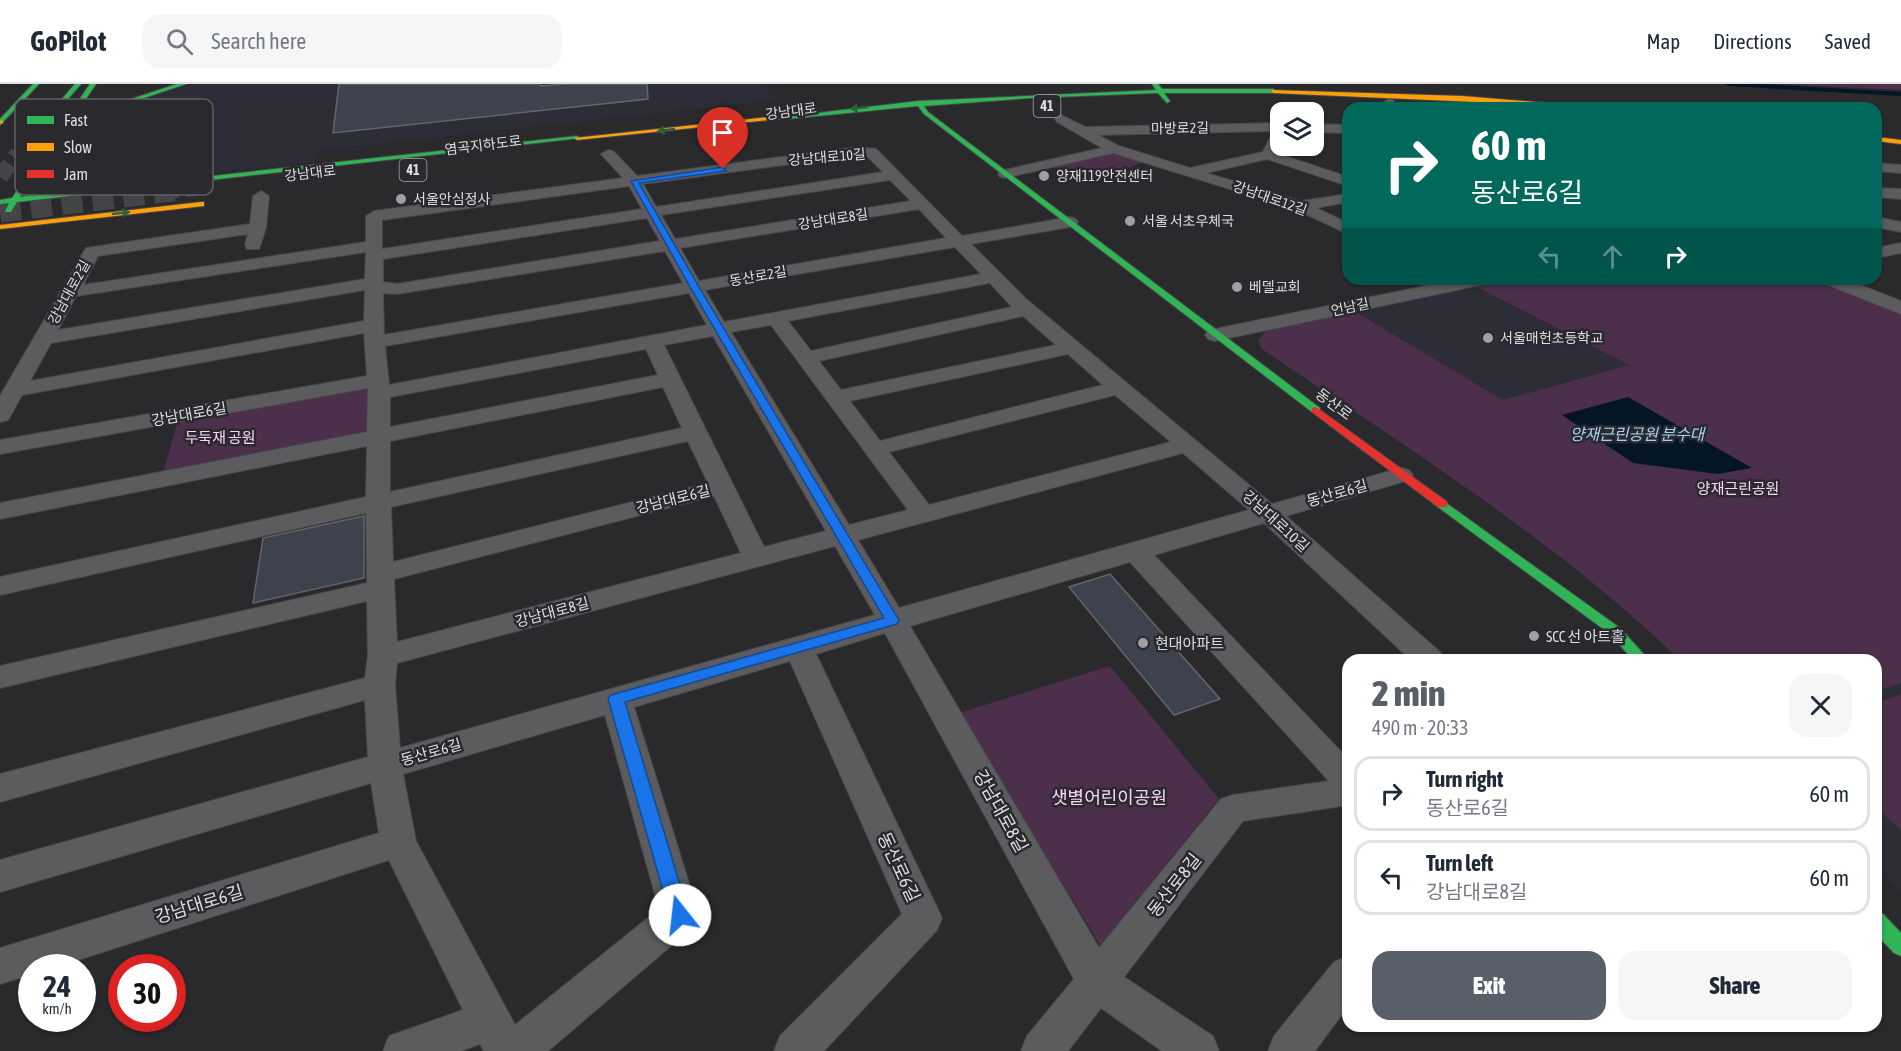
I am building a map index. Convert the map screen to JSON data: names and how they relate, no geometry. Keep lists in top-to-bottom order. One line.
{"streets":{"main road":["41","강남대로","염곡지하도로","동산로"],"street":["마방로2길","강남대로10길","강남대로12길","강남대로8길","동산로2길","강남대로2길","언남길","강남대로6길","동산로6길","동산로8길"]},"crossings":[["강남대로","염곡지하도로"],["강남대로","강남대로8길"],["강남대로","동산로"],["마방로2길","강남대로12길"],["강남대로10길","강남대로8길"],["강남대로10길","동산로2길"],["강남대로10길","동산로6길"],["강남대로8길","동산로2길"],["강남대로8길","동산로6길"],["강남대로8길","동산로8길"],["동산로2길","동산로"],["언남길","동산로"],["동산로","동산로6길"]],"water":["양재근린공원 분수대"],"parks":["두둑재 공원","양재근린공원","샛별어린이공원"],"places":["양재119안전센터","서울안심정사","서울 서초우체국","베델교회","서울매헌초등학교","SCC 선 아트홀","현대아파트"],"legend":["Fast","Slow","Jam"],"page":{"header":"GoPilot","search":"Search here","nav":["Map","Directions","Saved"],"turn":["60 m","동산로6길"],"heading":["2 min","490 m · 20:33"],"list":[{"name":"Turn right","note":"동산로6길","value":"60 m"},{"name":"Turn left","note":"강남대로8길","value":"60 m"}],"buttons":["Exit","Share"],"speed":"24 km/h","limit":"30"}}
